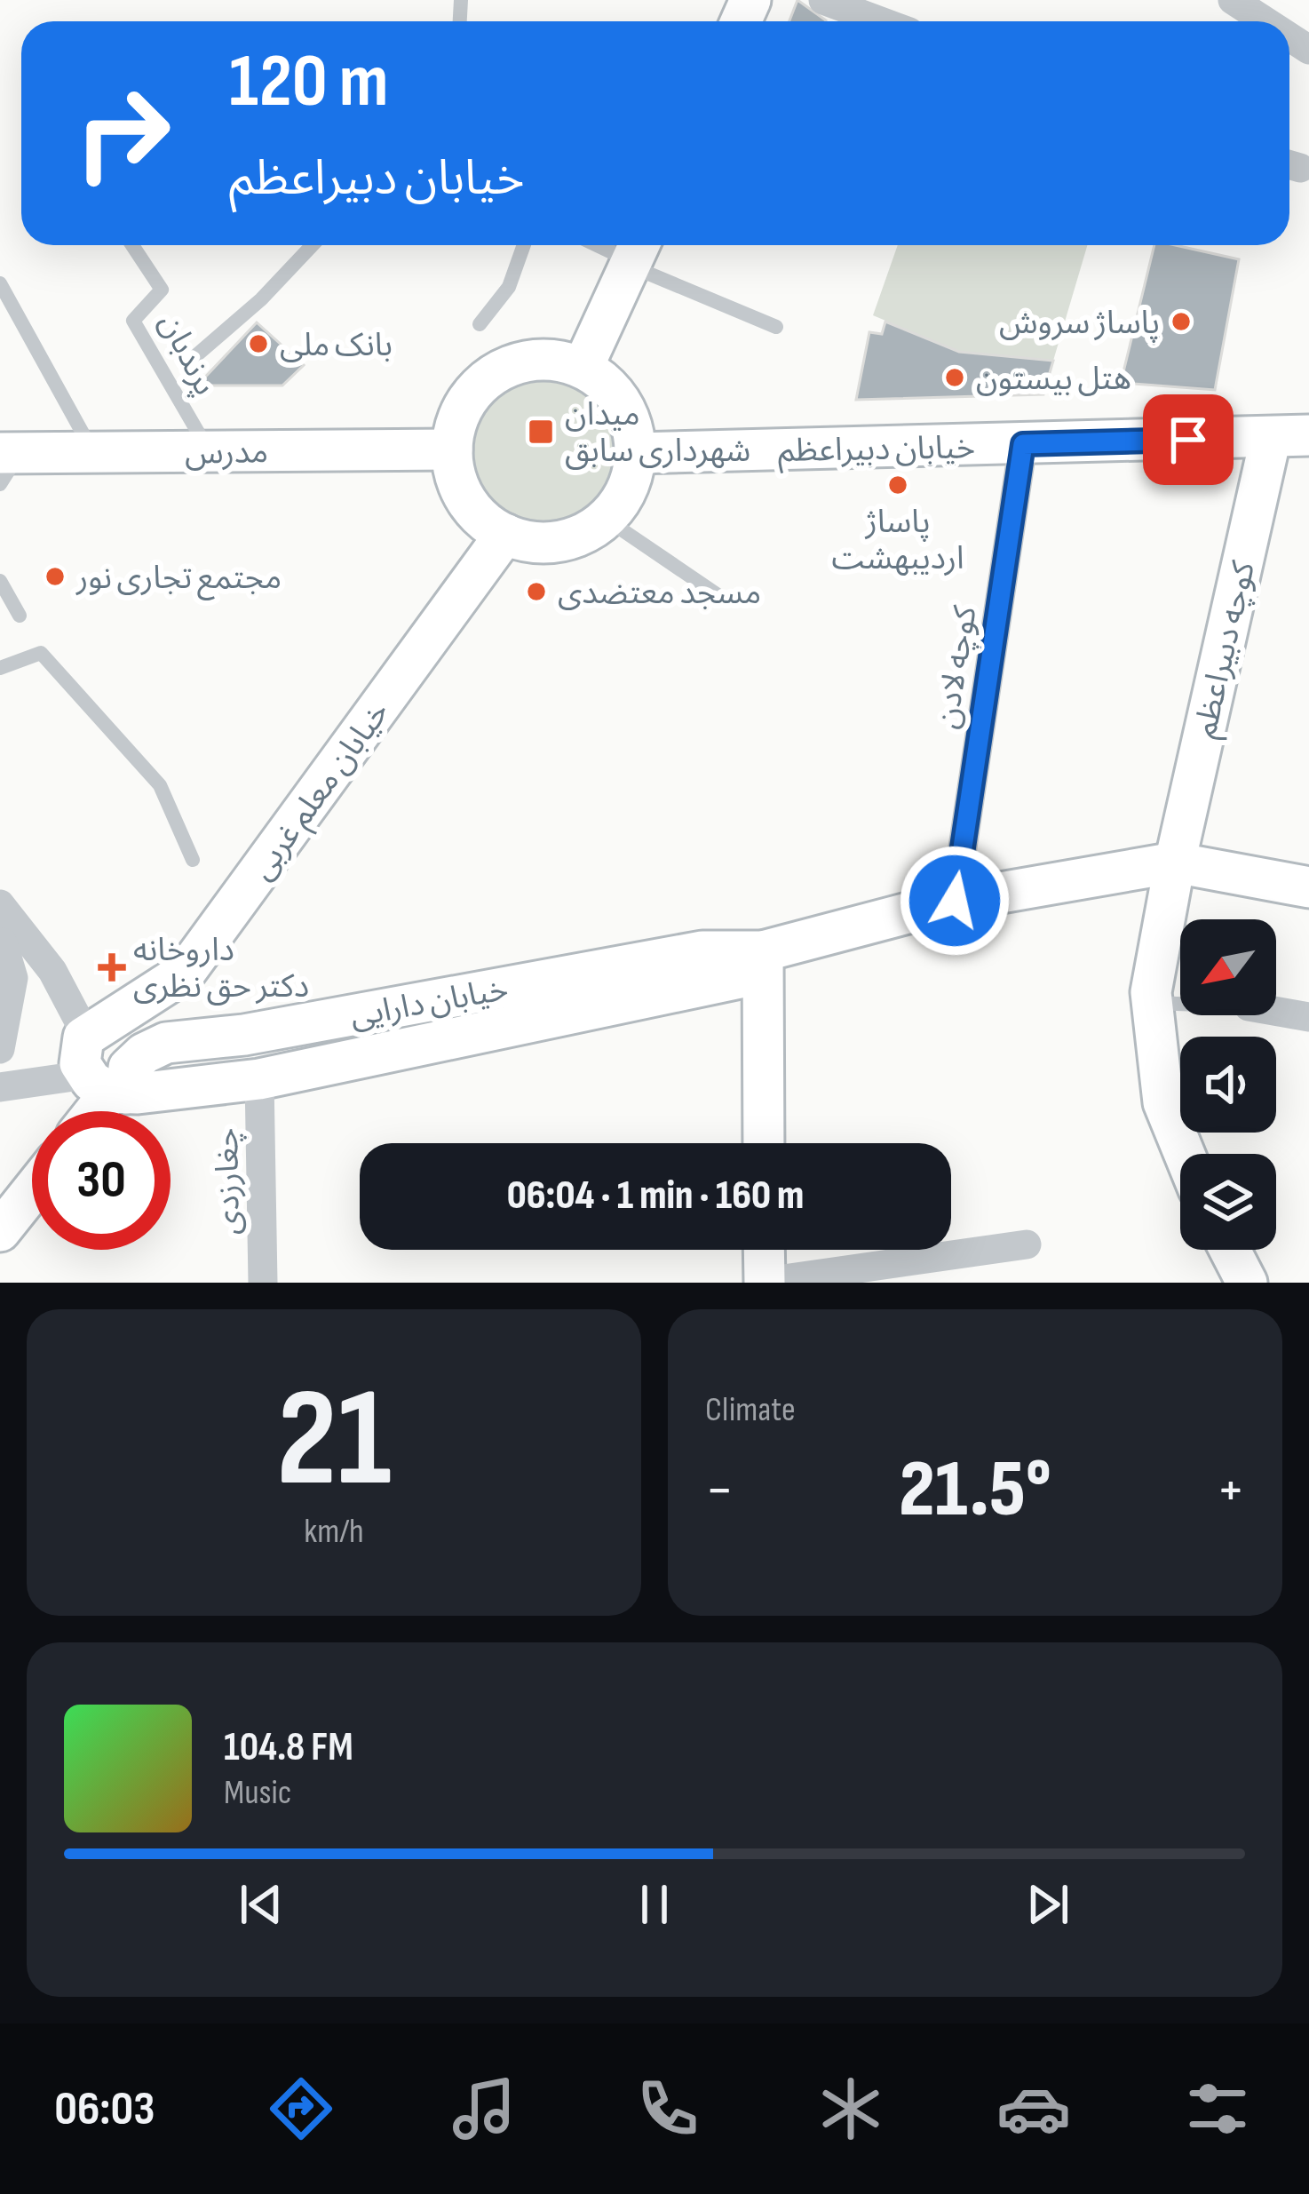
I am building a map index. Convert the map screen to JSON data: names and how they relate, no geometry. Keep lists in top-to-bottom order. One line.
{"streets":{"main road":["خیابان دبیراعظم","مدرس","کوچه دبیراعظم","خیابان معلم غربی","خیابان دارایی"],"street":["کوچه لادن","چغارزدی"],"lane":["پرندبان"]},"crossings":[["پرندبان","مدرس"],["خیابان دبیراعظم","مدرس"],["خیابان دبیراعظم","کوچه دبیراعظم"],["خیابان دبیراعظم","کوچه لادن"],["خیابان دبیراعظم","خیابان معلم غربی"],["مدرس","خیابان معلم غربی"],["کوچه دبیراعظم","خیابان دارایی"],["کوچه لادن","خیابان دارایی"],["خیابان دارایی","چغارزدی"]],"places":{"other":["پاساژ سروش","بانک ملی","هتل بیستون","پاساژ اردیبهشت","مجتمع تجاری نور","مسجد معتضدی"],"transit":["میدان شهرداری سابق"],"health":["داروخانه دکتر حق نظری"]},"north":"bottom left","page":{"turn":["120 m","خیابان دبیراعظم"],"limit":"30","trip":"06:04 · 1 min · 160 m","tile":[["21","km/h"],"Climate"],"heat":["−","21.5°","+"],"song":["104.8 FM","Music"],"tabs":"06:03"}}
